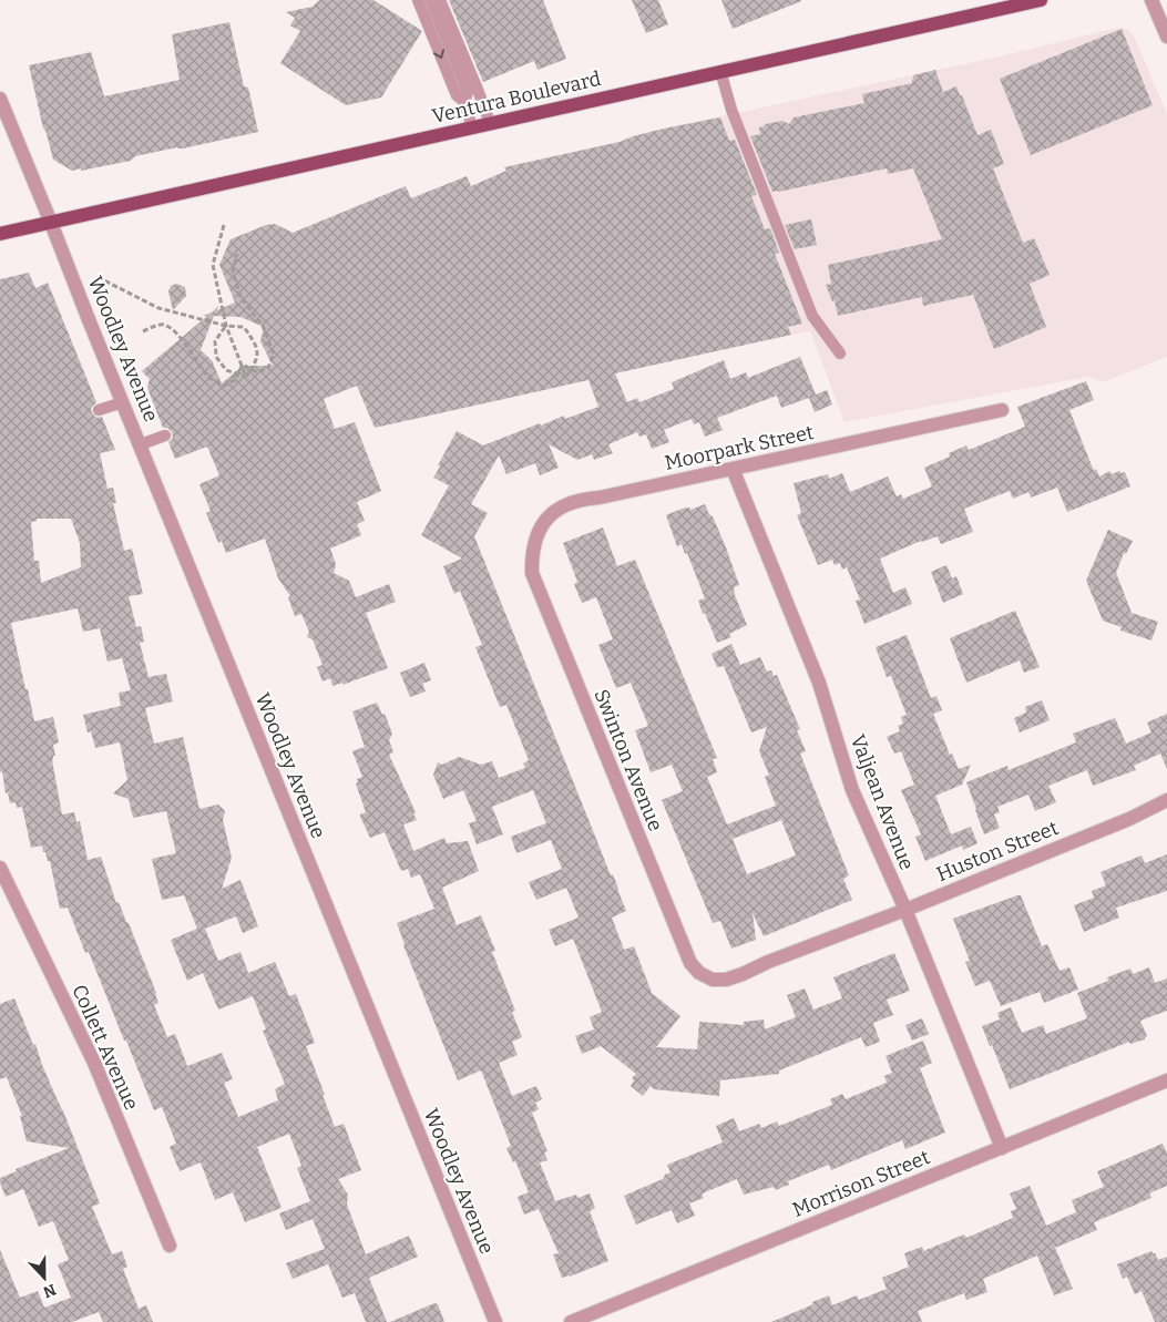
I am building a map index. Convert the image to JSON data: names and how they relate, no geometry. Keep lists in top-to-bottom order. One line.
{"streets":{"main road":["Ventura Boulevard"],"street":["Woodley Avenue","Moorpark Street","Swinton Avenue","Valjean Avenue","Huston Street","Collett Avenue","Morrison Street"]},"crossings":[["Ventura Boulevard","Woodley Avenue"],["Moorpark Street","Swinton Avenue"],["Moorpark Street","Valjean Avenue"],["Swinton Avenue","Huston Street"],["Valjean Avenue","Huston Street"],["Valjean Avenue","Morrison Street"]],"north":"bottom"}
